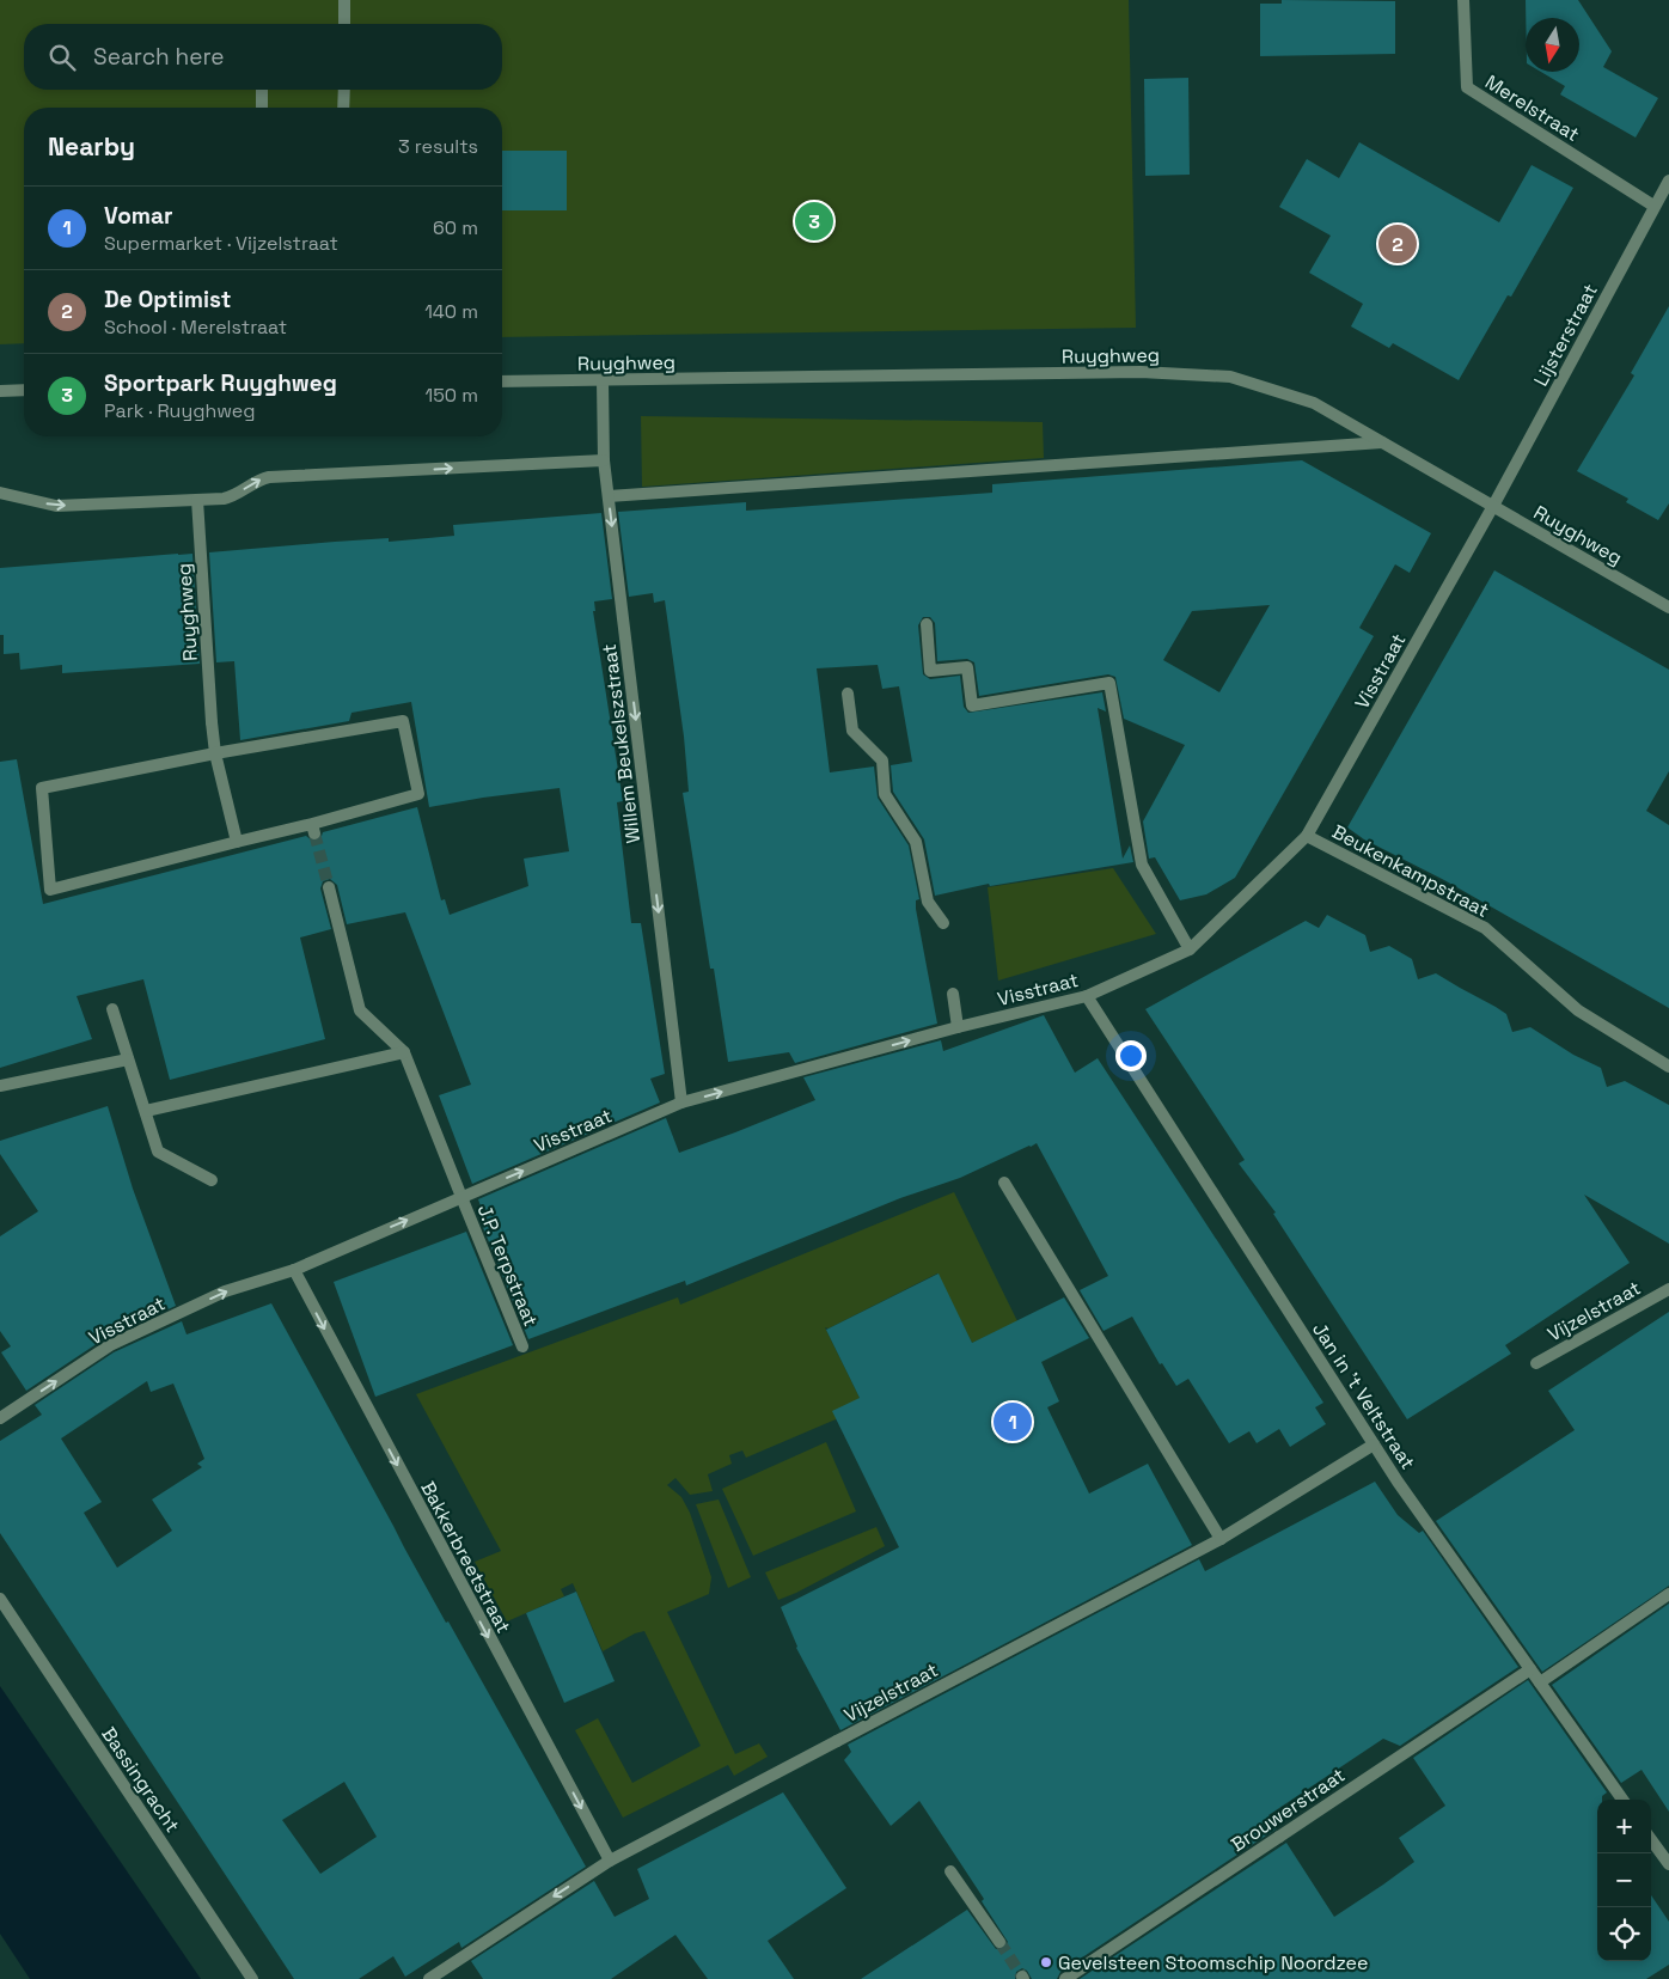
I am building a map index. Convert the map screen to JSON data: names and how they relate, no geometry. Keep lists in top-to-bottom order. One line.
{"streets":{"street":["Merelstraat","Lijsterstraat","Ruyghweg","Visstraat","Willem Beukelszstraat","Beukenkampstraat","J.P. Terpstraat","Vijzelstraat","Jan in 't Veltstraat","Bakkerbreetstraat","Bassingracht","Brouwerstraat"]},"crossings":[["Merelstraat","Lijsterstraat"],["Lijsterstraat","Ruyghweg"],["Lijsterstraat","Visstraat"],["Ruyghweg","Visstraat"],["Ruyghweg","Willem Beukelszstraat"],["Visstraat","Willem Beukelszstraat"],["Visstraat","Beukenkampstraat"],["Visstraat","J.P. Terpstraat"],["Visstraat","Jan in 't Veltstraat"],["Visstraat","Bakkerbreetstraat"],["Vijzelstraat","Jan in 't Veltstraat"],["Vijzelstraat","Bakkerbreetstraat"],["Jan in 't Veltstraat","Brouwerstraat"]],"one_way":["Visstraat","Willem Beukelszstraat","Bakkerbreetstraat"],"places":["Gevelsteen Stoomschip Noordzee"],"north":"bottom","page":{"search":"Search here","heading":["Nearby","3 results"],"list":[{"mark":"1","name":"Vomar","note":"Supermarket · Vijzelstraat","value":"60 m"},{"mark":"2","name":"De Optimist","note":"School · Merelstraat","value":"140 m"},{"mark":"3","name":"Sportpark Ruyghweg","note":"Park · Ruyghweg","value":"150 m"}],"pins":["3","2","1"],"map_buttons":["+","−"]}}
